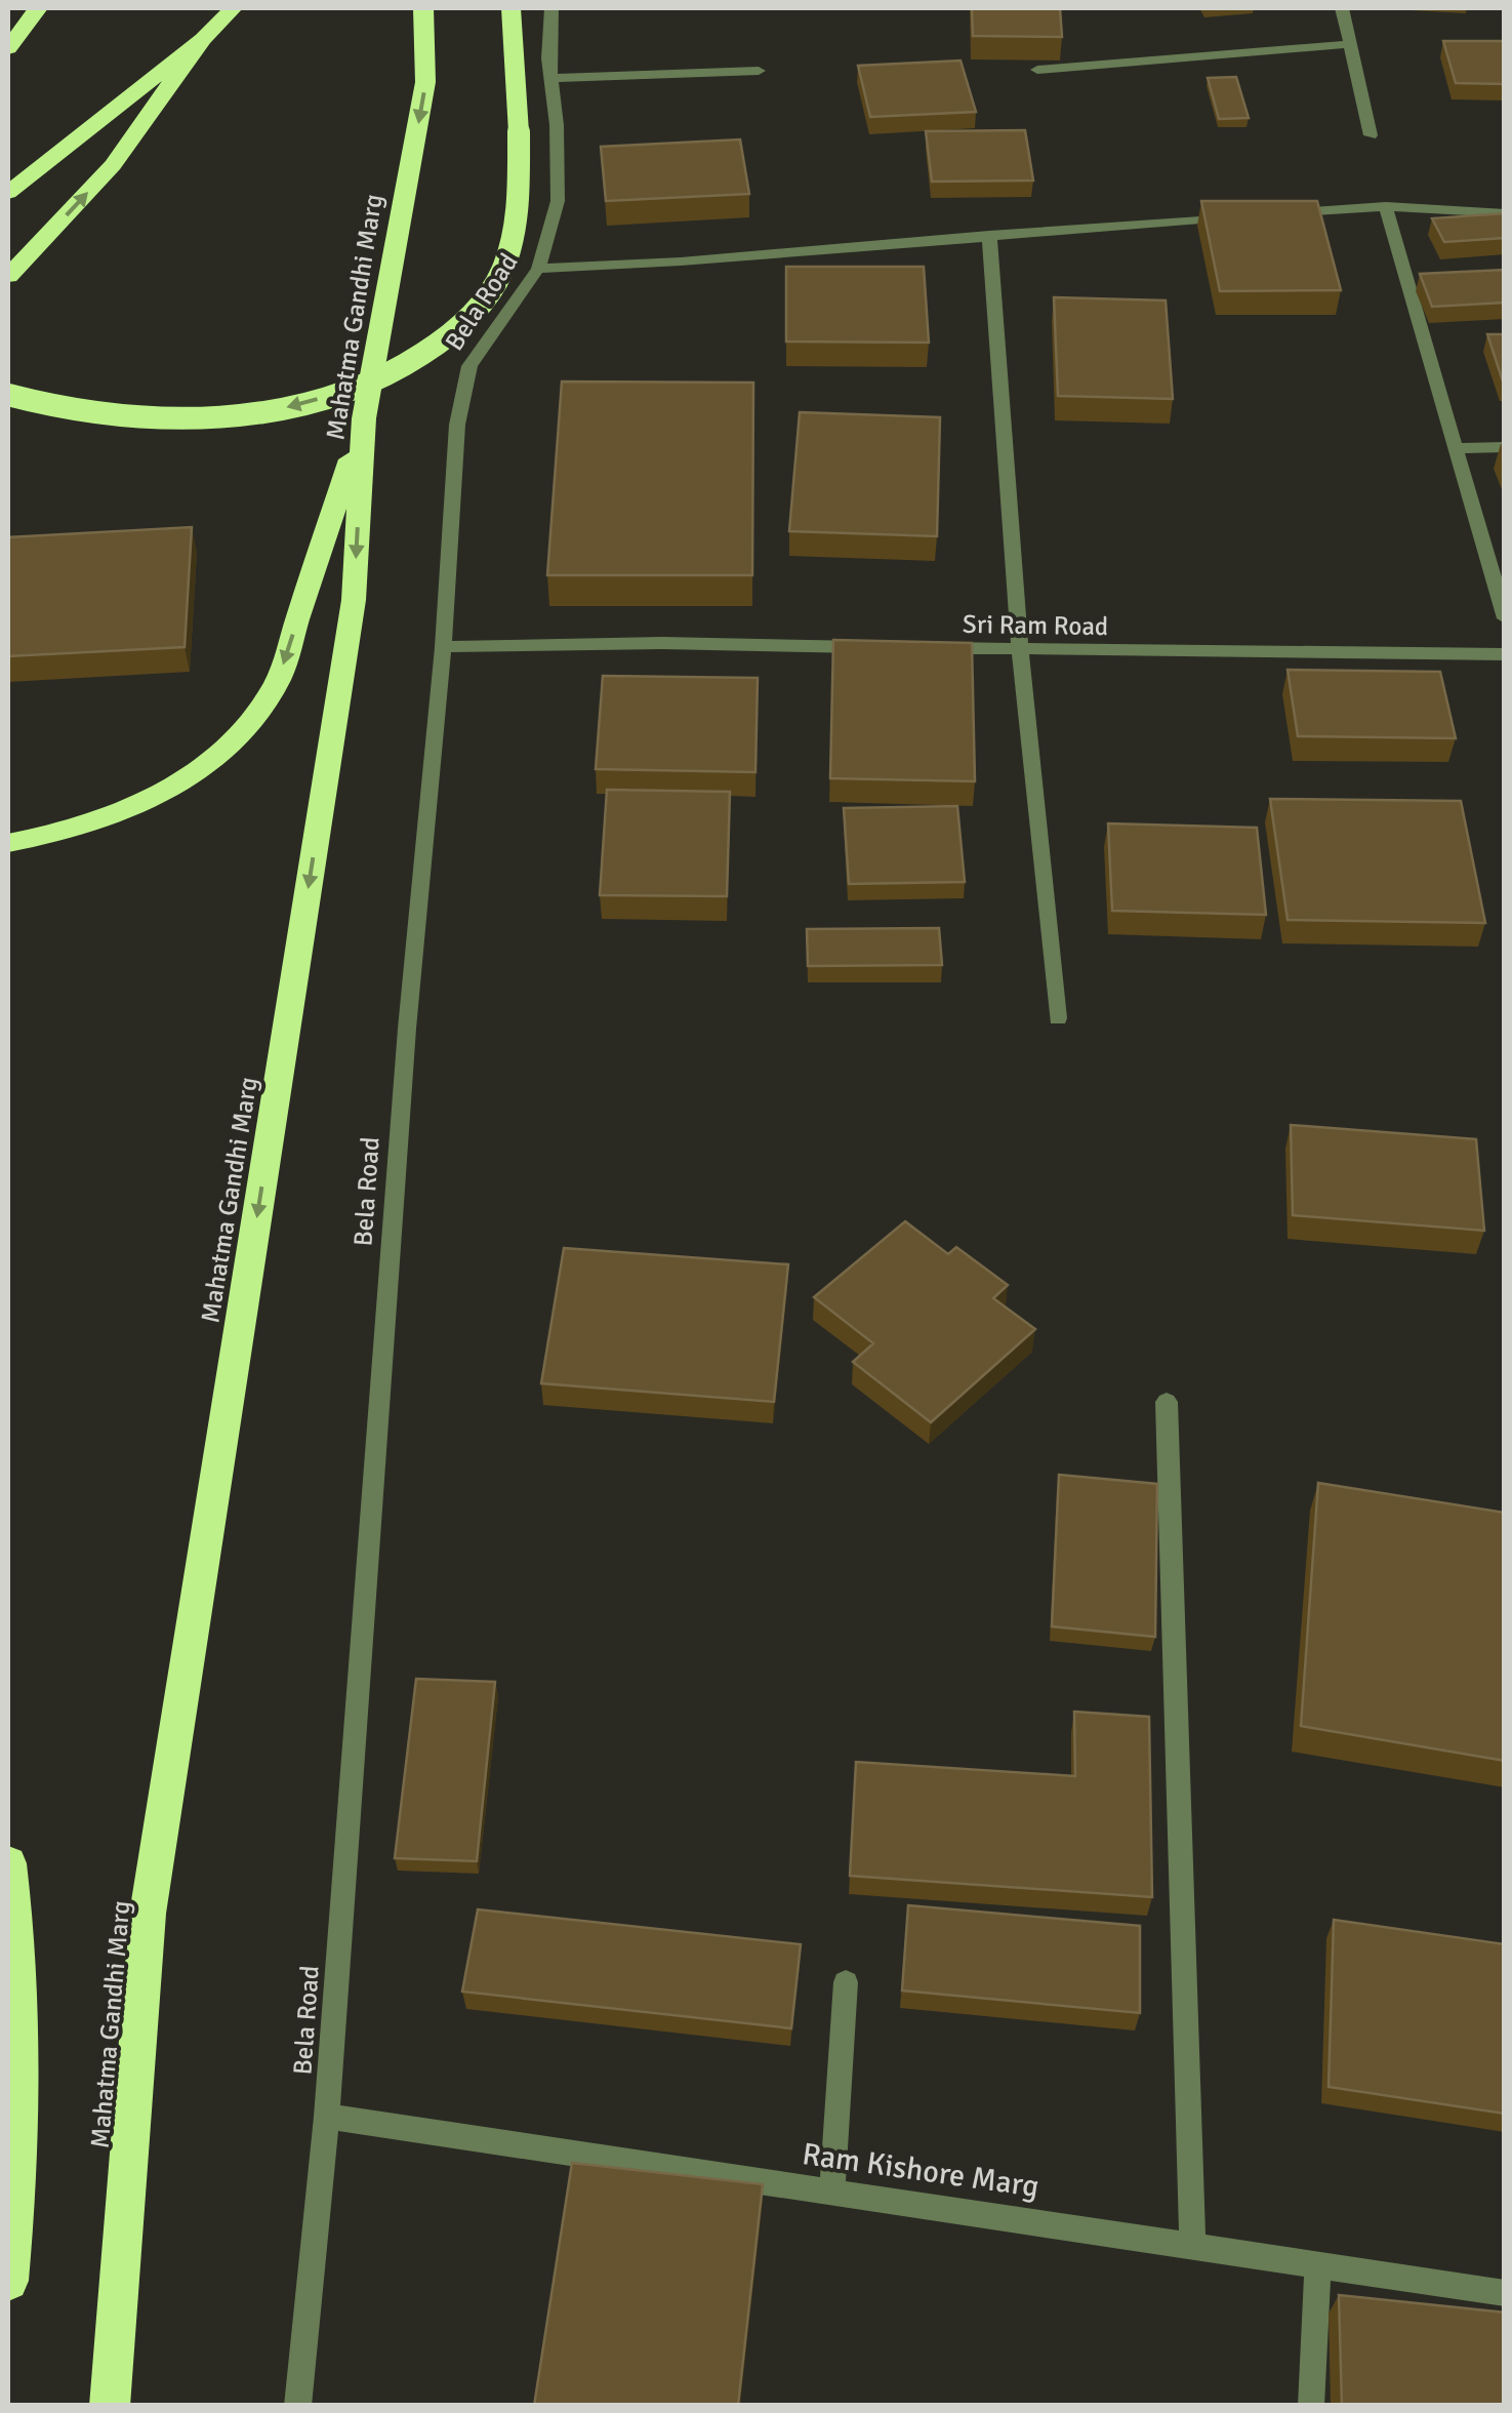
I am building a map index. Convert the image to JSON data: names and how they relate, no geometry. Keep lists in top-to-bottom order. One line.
{"streets":{"highway":["Mahatma Gandhi Marg"],"street":["Bela Road","Sri Ram Road","Ram Kishore Marg"]},"crossings":[["Bela Road","Ram Kishore Marg"]],"one_way":["Mahatma Gandhi Marg"]}
